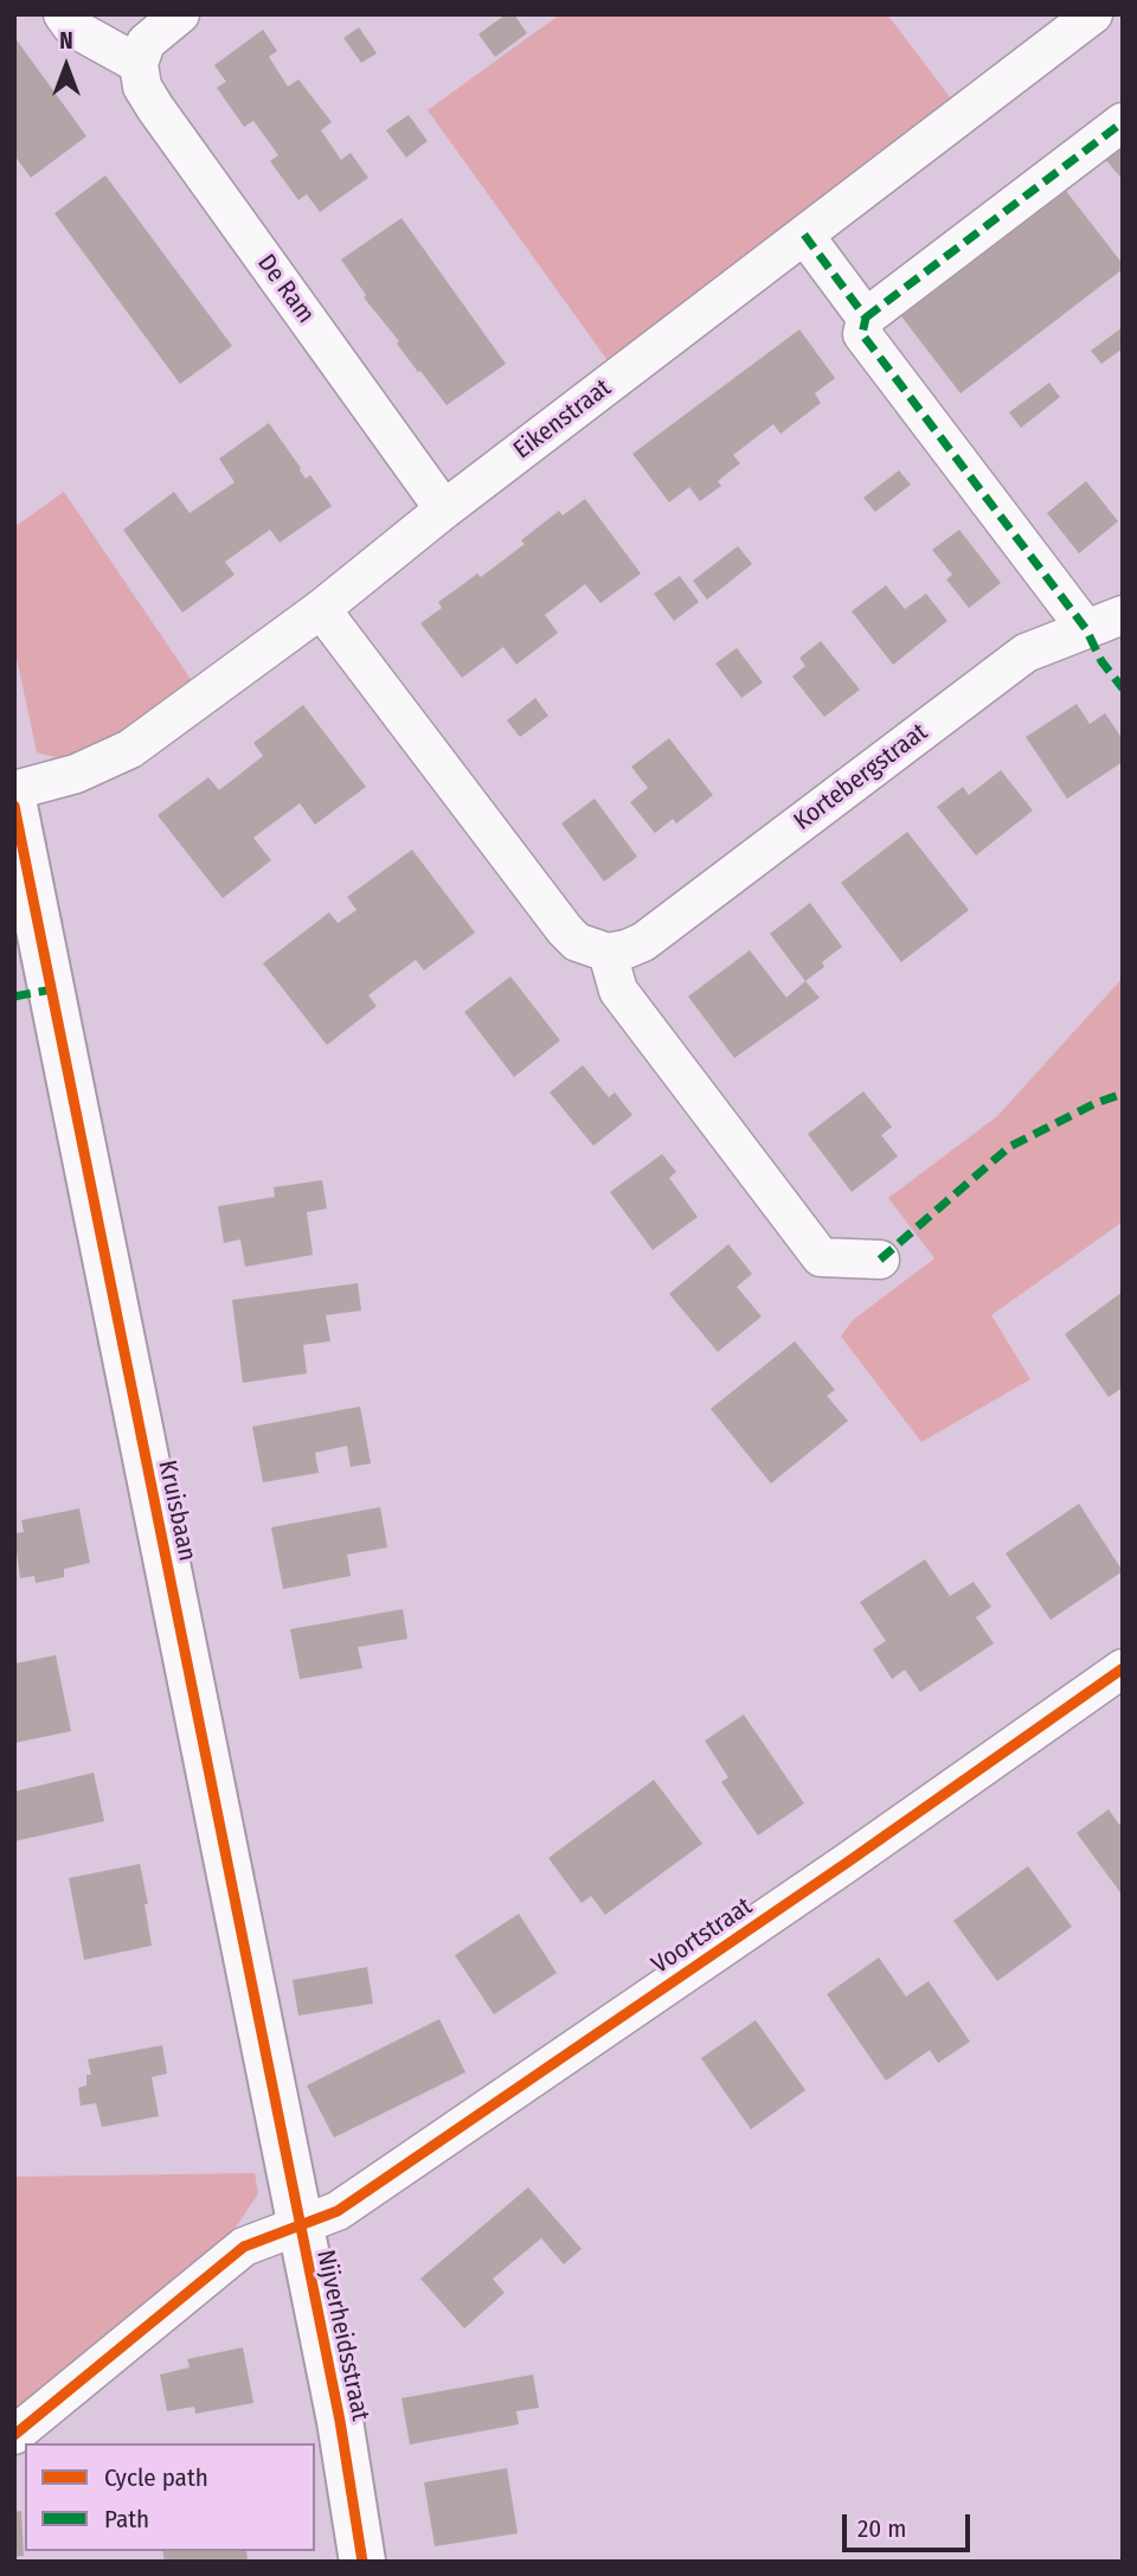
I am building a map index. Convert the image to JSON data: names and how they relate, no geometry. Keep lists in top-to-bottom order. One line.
{"streets":{"street":["De Ram","Eikenstraat","Kortebergstraat","Kruisbaan","Voortstraat","Nijverheidsstraat"]},"crossings":[["De Ram","Eikenstraat"],["Kruisbaan","Voortstraat"],["Kruisbaan","Nijverheidsstraat"],["Voortstraat","Nijverheidsstraat"]],"legend":["Cycle path","Path"],"scale_bar":"20 m","north":"top"}
